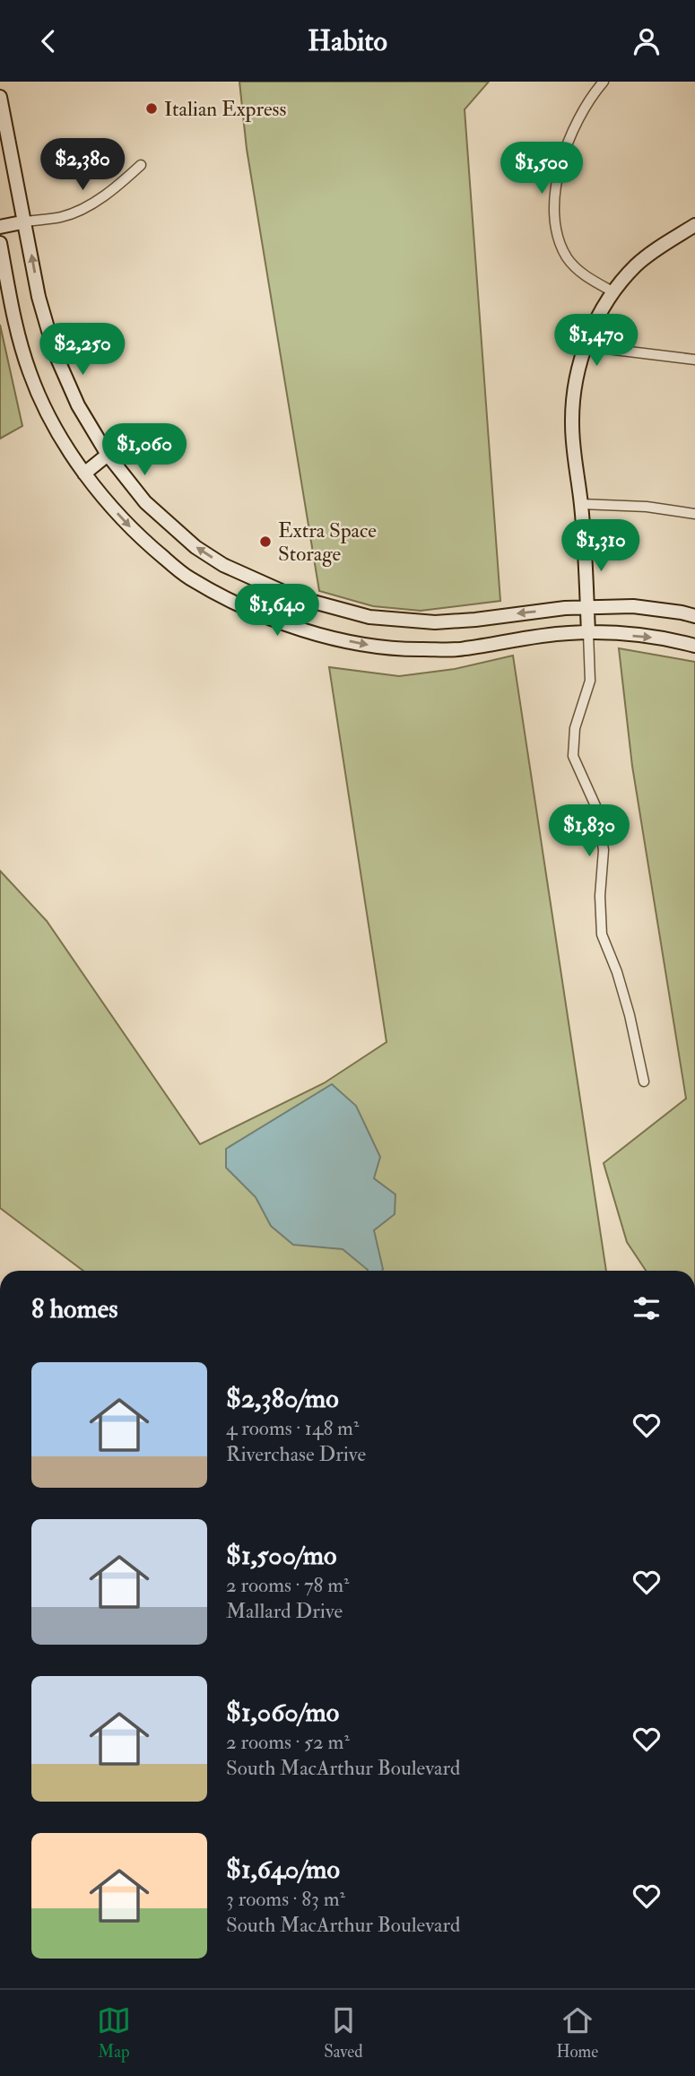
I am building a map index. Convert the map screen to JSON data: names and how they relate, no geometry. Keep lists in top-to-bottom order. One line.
{"places":["Italian Express","Extra Space Storage"],"page":{"header":"Habito","price":["$2,380","$1,500","$1,470","$2,250","$1,060","$1,310","$1,640","$1,830"],"heading":"8 homes","list":[{"name":"$2,380/mo","note":"4 rooms · 148 m² · Riverchase Drive"},{"name":"$1,500/mo","note":"2 rooms · 78 m² · Mallard Drive"},{"name":"$1,060/mo","note":"2 rooms · 52 m² · South MacArthur Boulevard"},{"name":"$1,640/mo","note":"3 rooms · 83 m² · South MacArthur Boulevard"}],"tabs":["Map","Saved","Home"]}}
